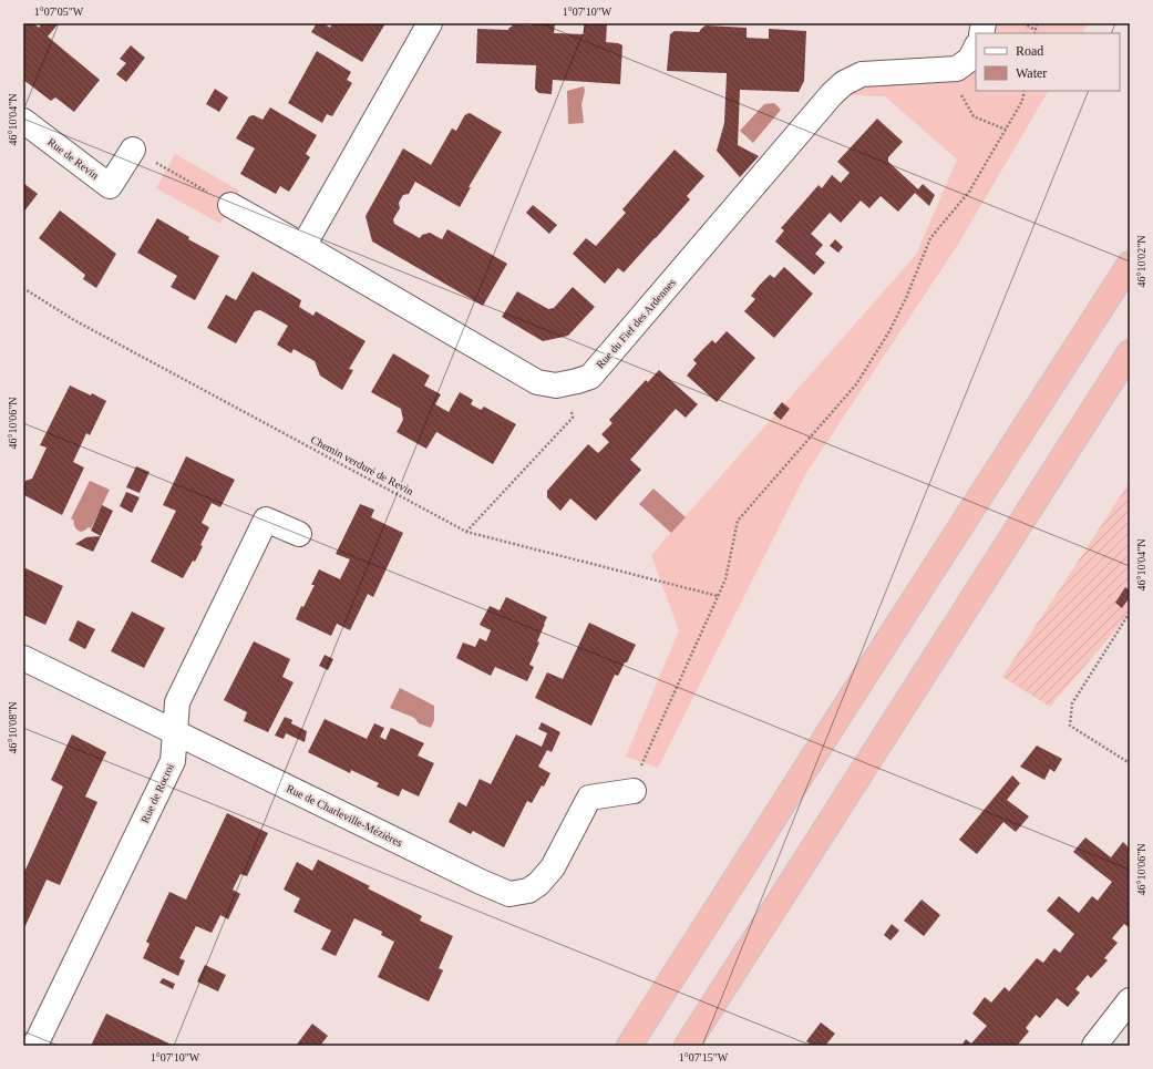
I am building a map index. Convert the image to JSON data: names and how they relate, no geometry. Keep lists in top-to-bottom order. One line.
{"streets":{"street":["Rue de Revin","Rue du Fief des Ardennes","Rue de Rocroi","Rue de Charleville-Mézières"],"path":["Chemin verduré de Revin"]},"crossings":[["Rue de Rocroi","Rue de Charleville-Mézières"]],"legend":["Road","Water"],"coordinates":["1°07'05\"W","1°07'10\"W","46°10'04\"N","46°10'02\"N","46°10'06\"N","46°10'08\"N","1°07'15\"W"]}
